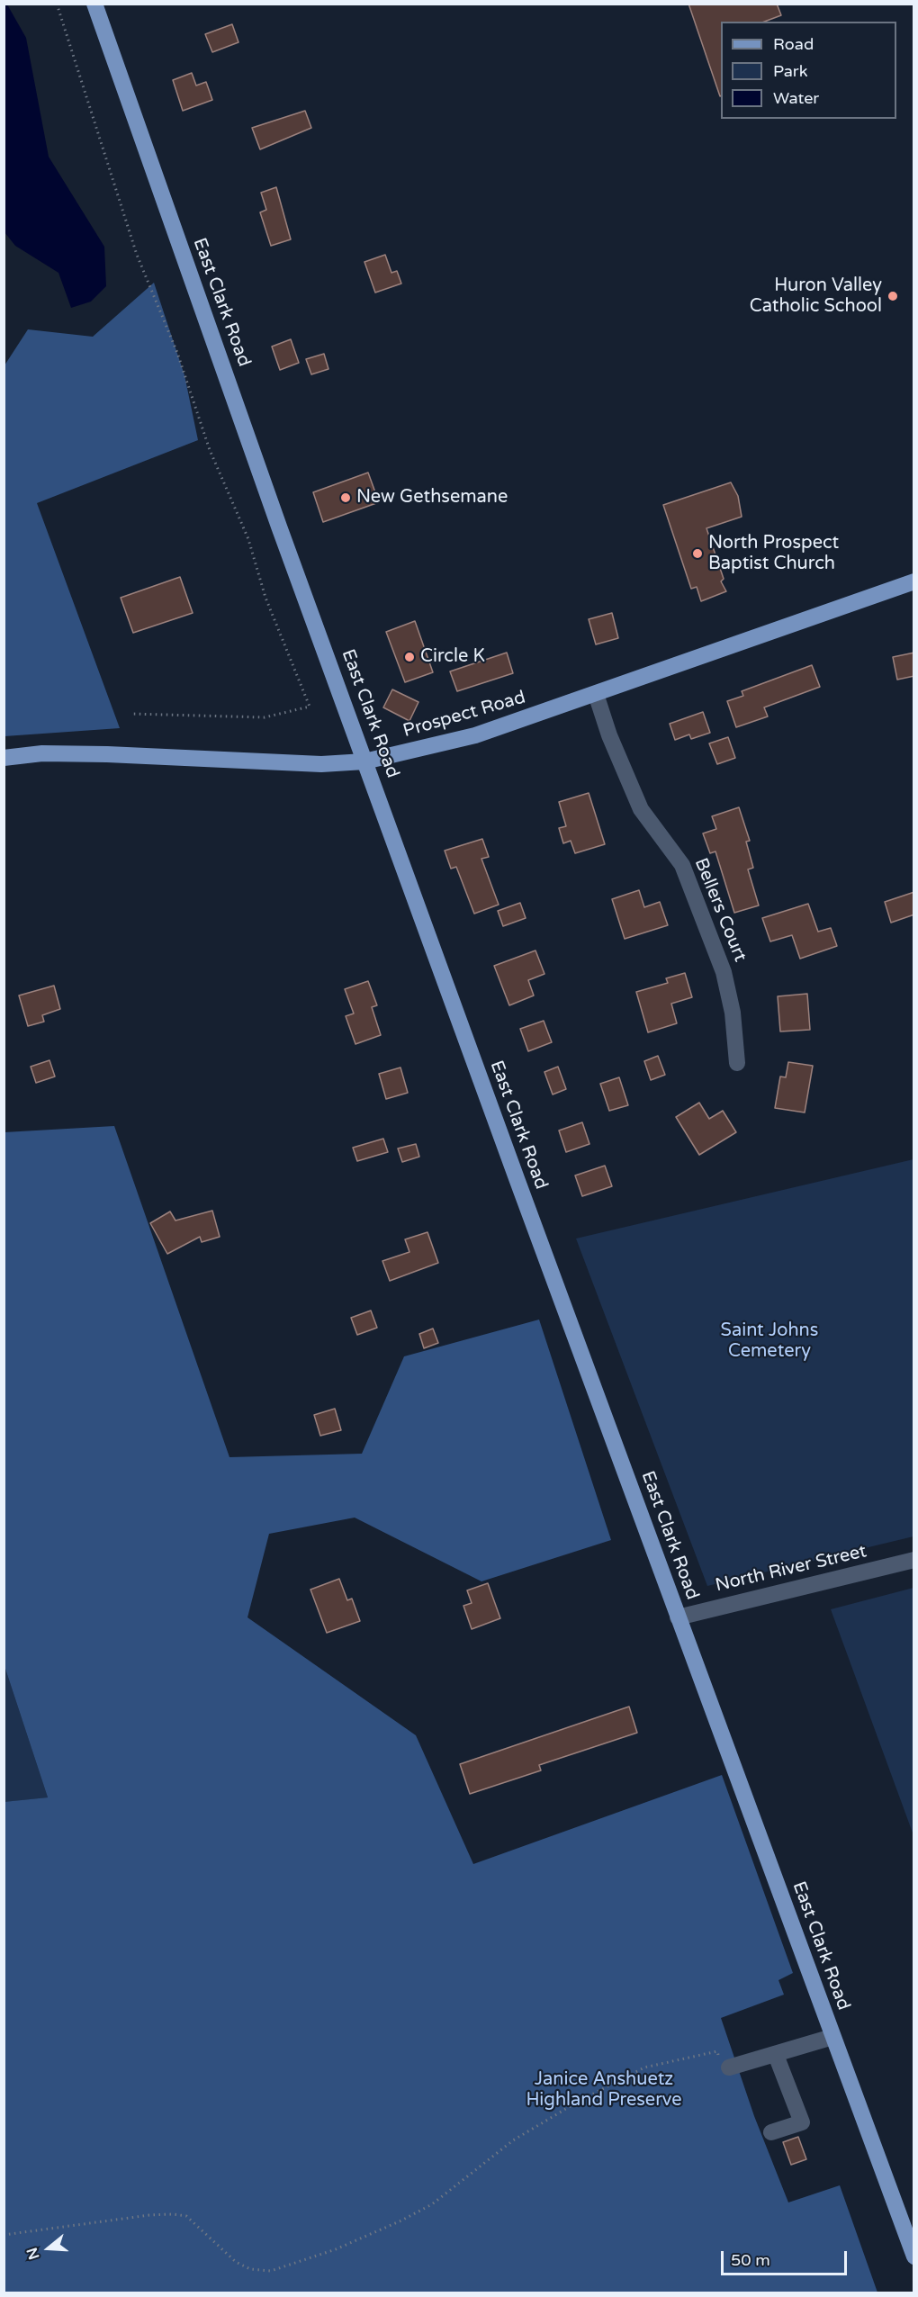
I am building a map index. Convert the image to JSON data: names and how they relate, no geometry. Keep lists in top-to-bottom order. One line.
{"streets":{"main road":["East Clark Road","Prospect Road"],"street":["Bellers Court","North River Street"]},"crossings":[["East Clark Road","Prospect Road"],["East Clark Road","North River Street"],["Prospect Road","Bellers Court"]],"parks":["Saint Johns Cemetery","Janice Anshuetz Highland Preserve"],"places":["Huron Valley Catholic School","New Gethsemane","North Prospect Baptist Church","Circle K"],"legend":["Road","Park","Water"],"scale_bar":"50 m","north":"left"}
